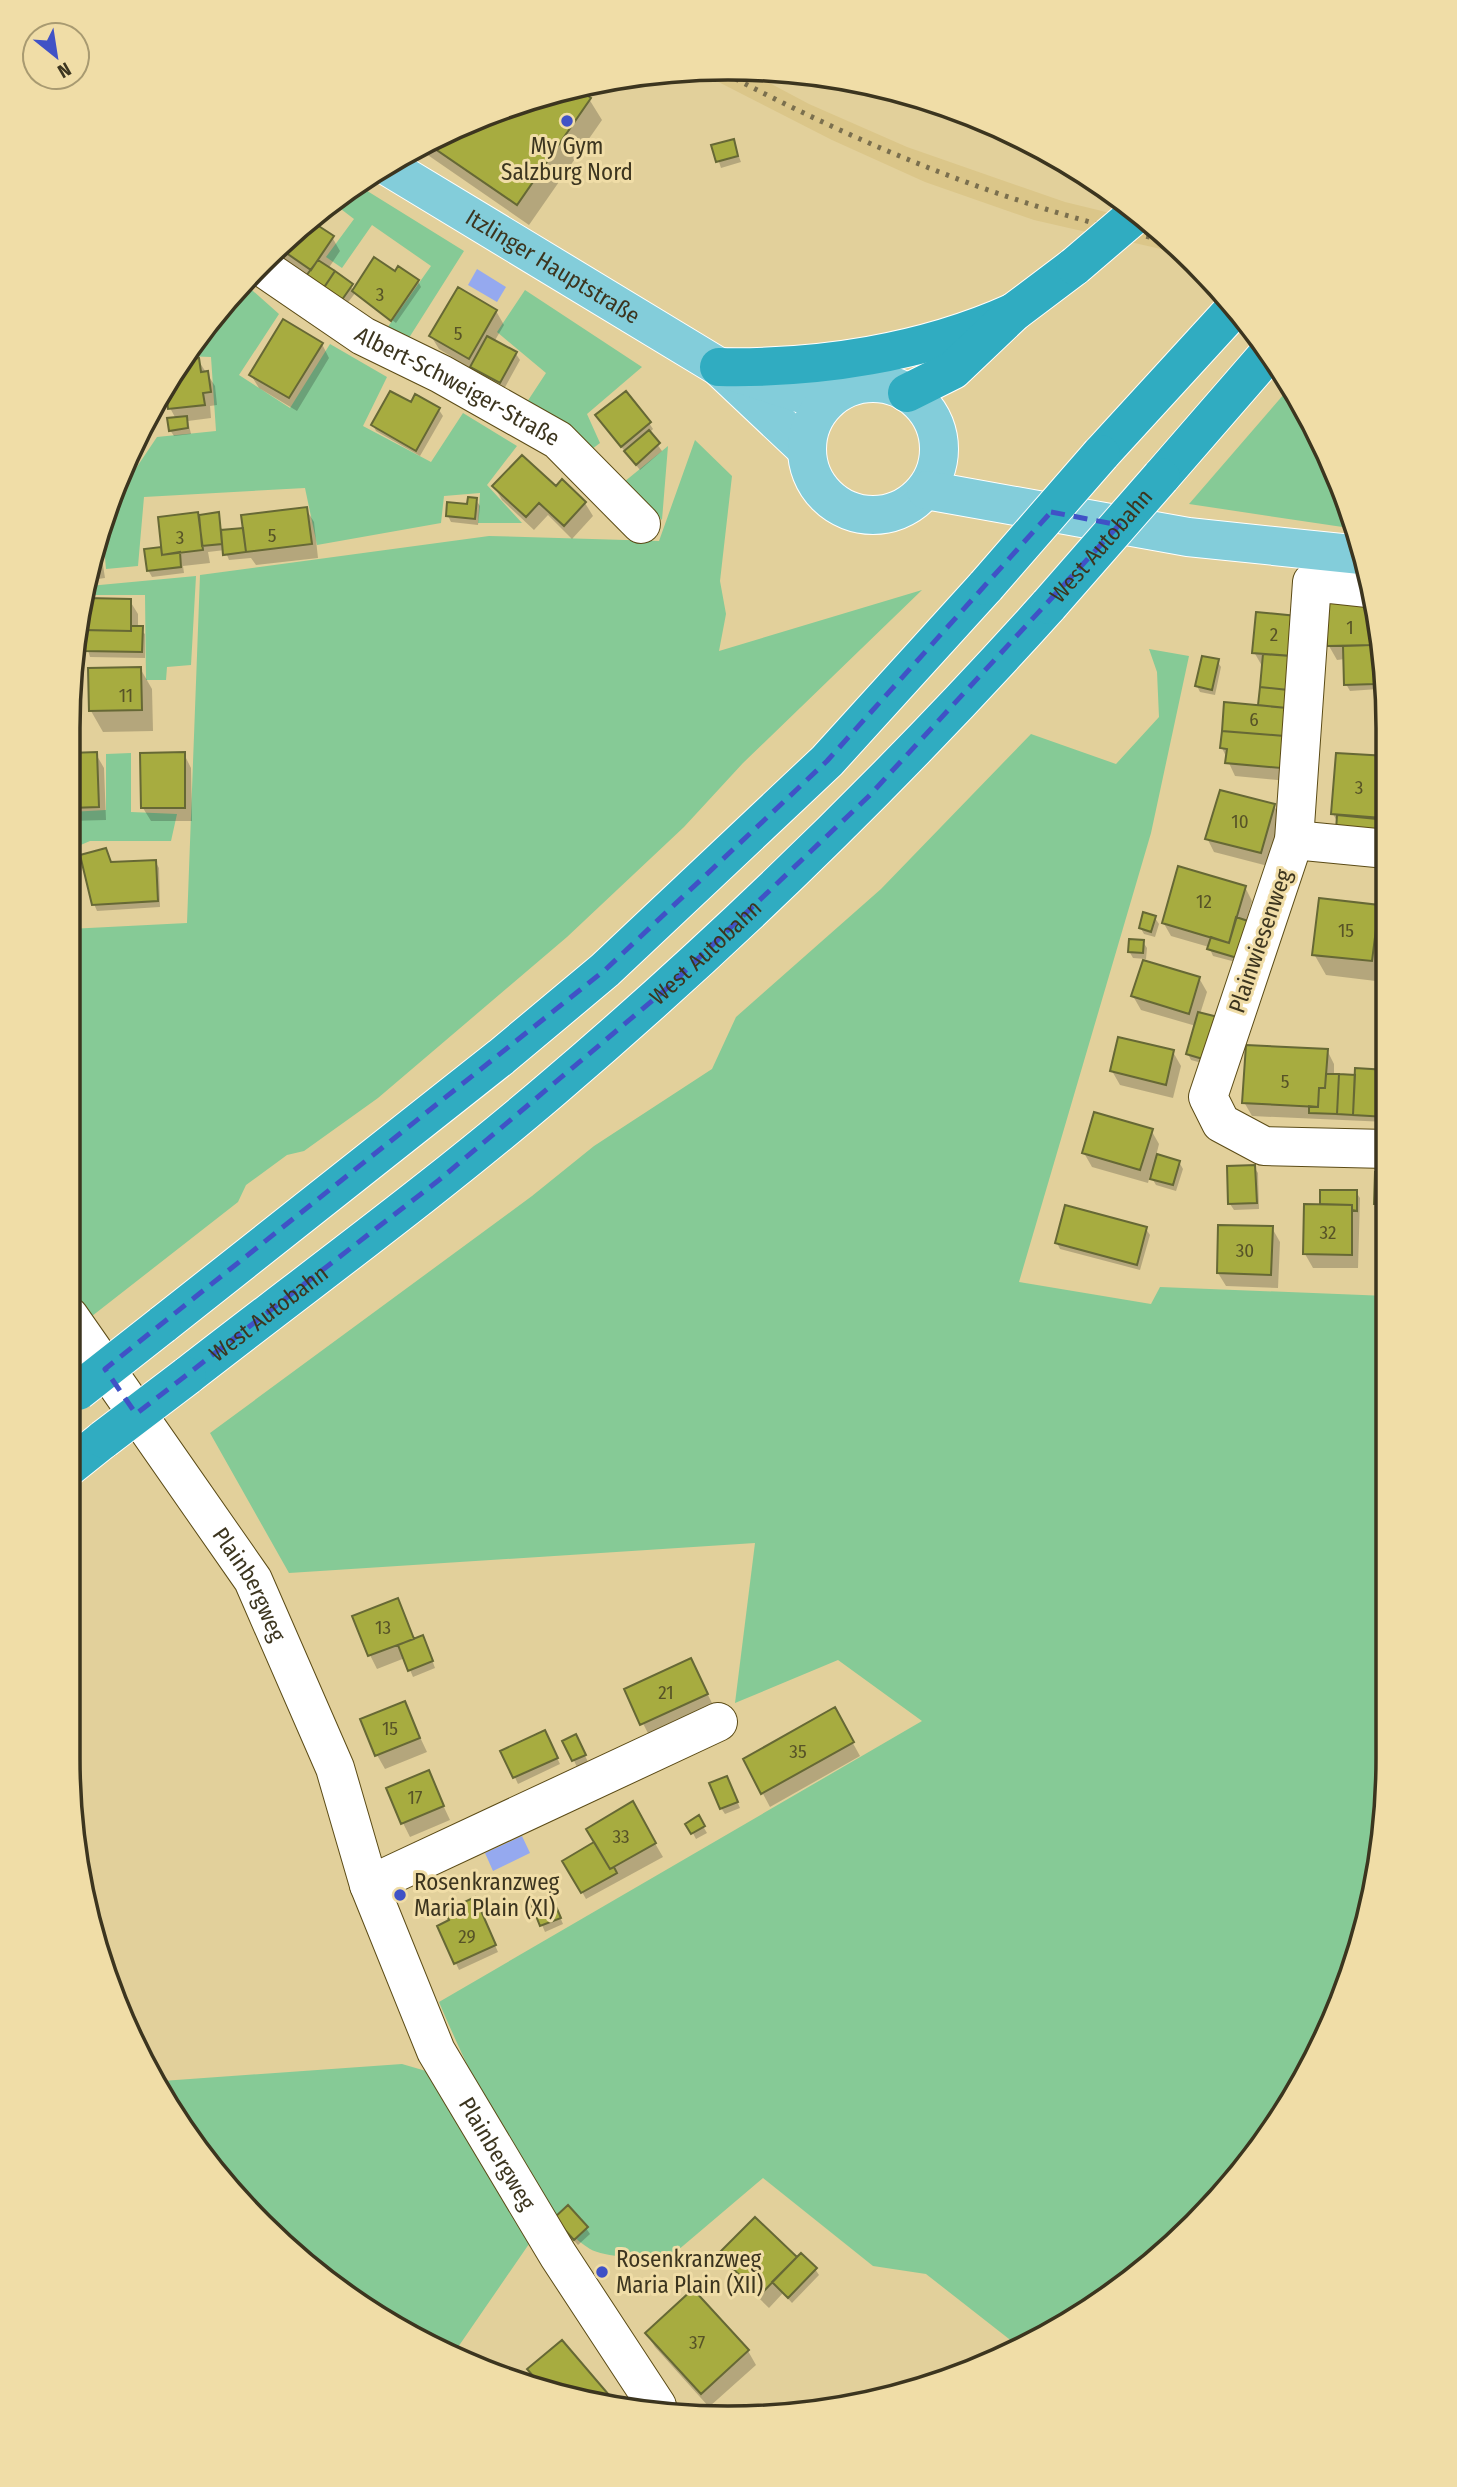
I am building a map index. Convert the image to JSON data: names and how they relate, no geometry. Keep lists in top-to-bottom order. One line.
{"streets":{"highway":["West Autobahn"],"main road":["Itzlinger Hauptstraße"],"street":["Albert-Schweiger-Straße","Plainwiesenweg","Plainbergweg"]},"places":["My Gym Salzburg Nord","Rosenkranzweg Maria Plain (XI)","Rosenkranzweg Maria Plain (XII)"],"house_numbers":["3","5","5","3","1","2","11","6","3","10","12","15","5","32","30","13","21","15","35","17","33","29","37"],"north":"bottom right"}
